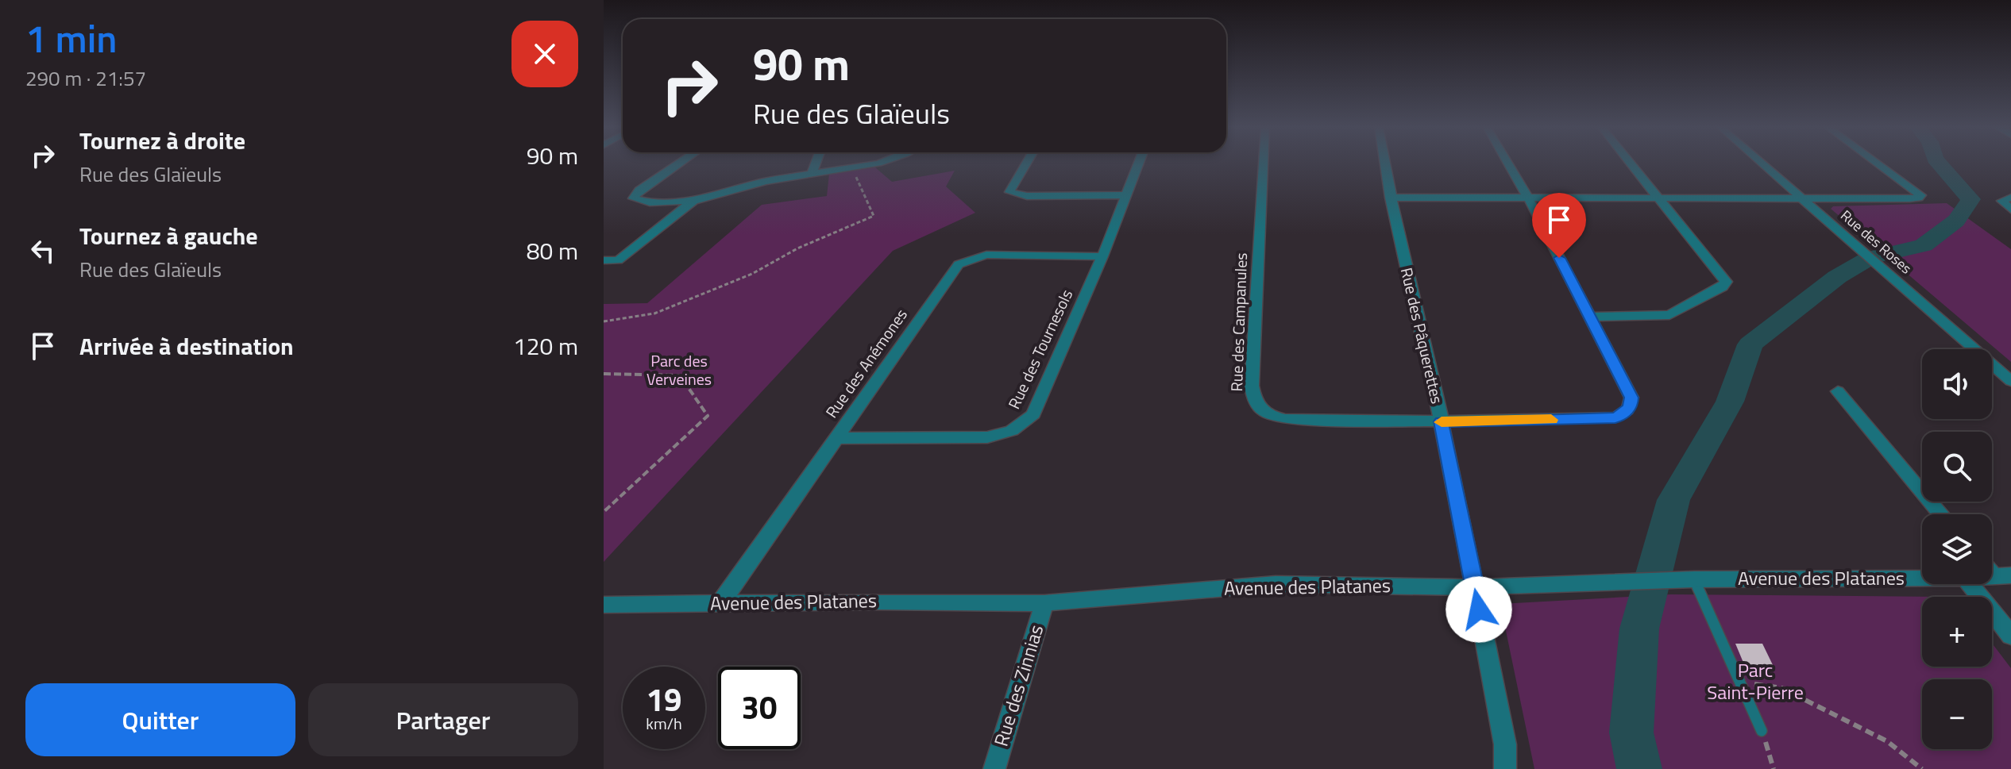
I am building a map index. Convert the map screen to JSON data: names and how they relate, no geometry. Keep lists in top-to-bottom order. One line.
{"streets":{"street":["Rue des Roses","Rue des Campanules","Rue des Pâquerettes","Rue des Tournesols","Rue des Anémones","Avenue des Platanes","Rue des Zinnias"]},"crossings":[["Rue des Campanules","Rue des Pâquerettes"],["Rue des Pâquerettes","Avenue des Platanes"],["Rue des Tournesols","Rue des Anémones"],["Rue des Anémones","Avenue des Platanes"],["Avenue des Platanes","Rue des Zinnias"]],"parks":["Parc des Verveines","Parc Saint-Pierre"],"page":{"heading":["1 min","290 m · 21:57"],"turn":["90 m","Rue des Glaïeuls"],"list":[{"name":"Tournez à droite","note":"Rue des Glaïeuls","value":"90 m"},{"name":"Tournez à gauche","note":"Rue des Glaïeuls","value":"80 m"},{"name":"Arrivée à destination","value":"120 m"}],"map_buttons":["+","−"],"speed":"19 km/h","limit":"30","buttons":["Quitter","Partager"]}}
